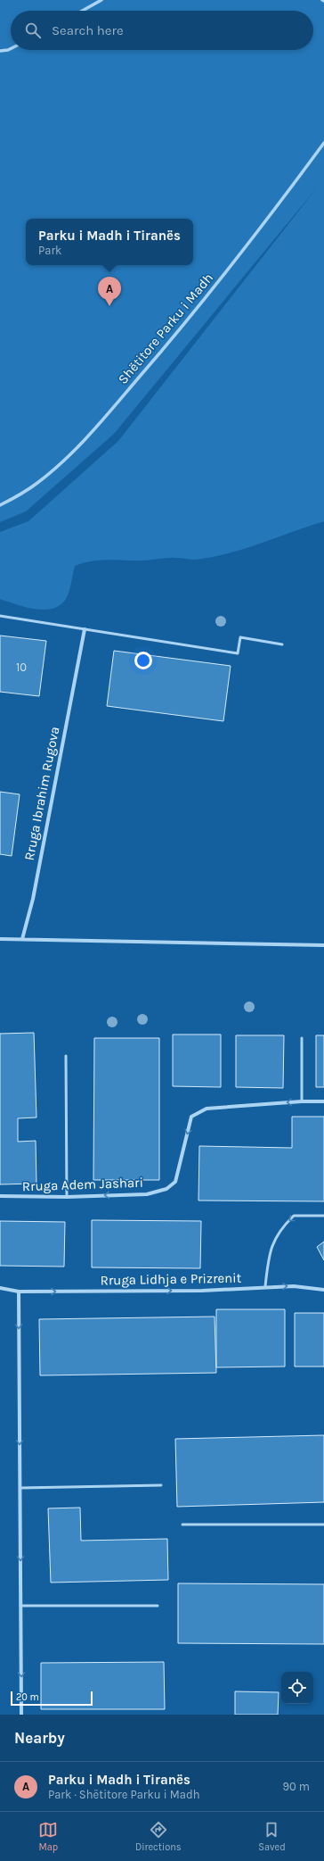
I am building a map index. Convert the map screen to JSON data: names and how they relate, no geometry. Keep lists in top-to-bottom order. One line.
{"streets":{"street":["Shëtitore Parku i Madh","Rruga Ibrahim Rugova","Rruga Adem Jashari","Rruga Lidhja e Prizrenit"]},"one_way":["Rruga Adem Jashari","Rruga Lidhja e Prizrenit"],"house_numbers":["10"],"scale_bar":"20 m","page":{"search":"Search here","popup":["Parku i Madh i Tiranës","Park"],"pins":"A","scale":"20 m","heading":"Nearby","list":[{"mark":"A","name":"Parku i Madh i Tiranës","note":"Park · Shëtitore Parku i Madh","value":"90 m"}],"nav":["Map","Directions","Saved"]}}
